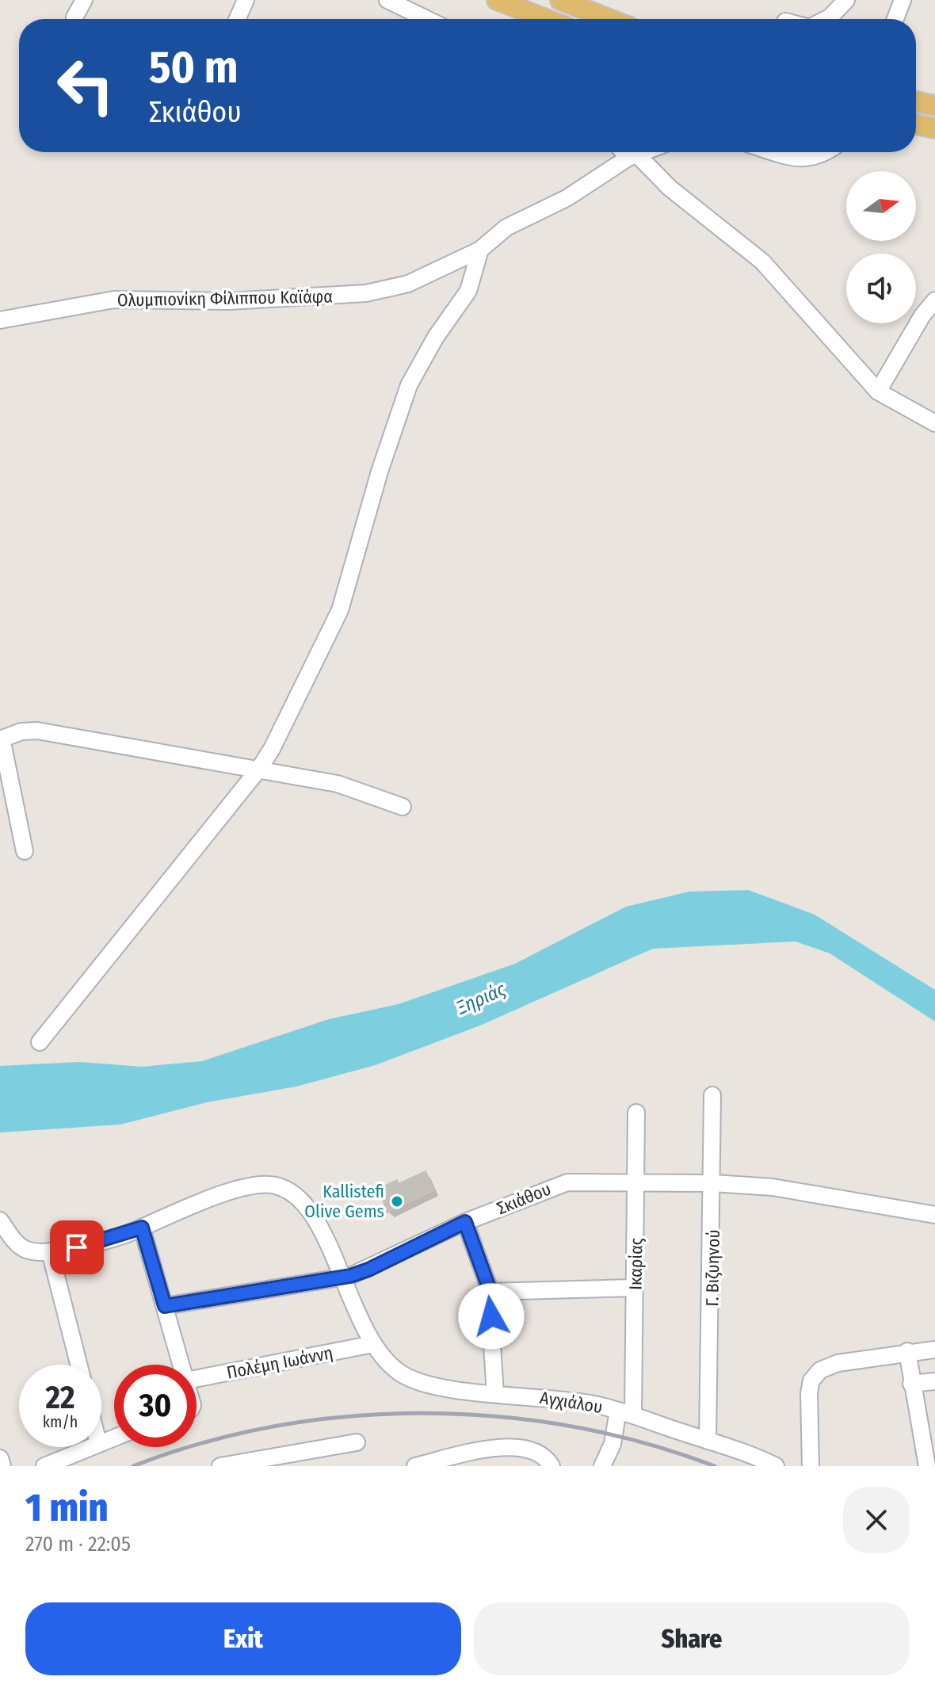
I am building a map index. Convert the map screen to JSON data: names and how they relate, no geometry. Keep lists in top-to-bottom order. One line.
{"streets":{"street":["Ολυμπιονίκη Φίλιππου Καϊάφα","Σκιάθου","Ικαρίας","Γ. Βιζυηνού","Πολέμη Ιωάννη","Αγχιάλου"]},"crossings":[["Σκιάθου","Ικαρίας"],["Σκιάθου","Γ. Βιζυηνού"],["Σκιάθου","Αγχιάλου"],["Ικαρίας","Αγχιάλου"],["Γ. Βιζυηνού","Αγχιάλου"],["Πολέμη Ιωάννη","Αγχιάλου"]],"water":["Ξηριάς"],"places":["Kallistefi Olive Gems"],"north":"right","page":{"turn":["50 m","Σκιάθου"],"speed":"22 km/h","limit":"30","heading":["1 min","270 m · 22:05"],"buttons":["Exit","Share"]}}
